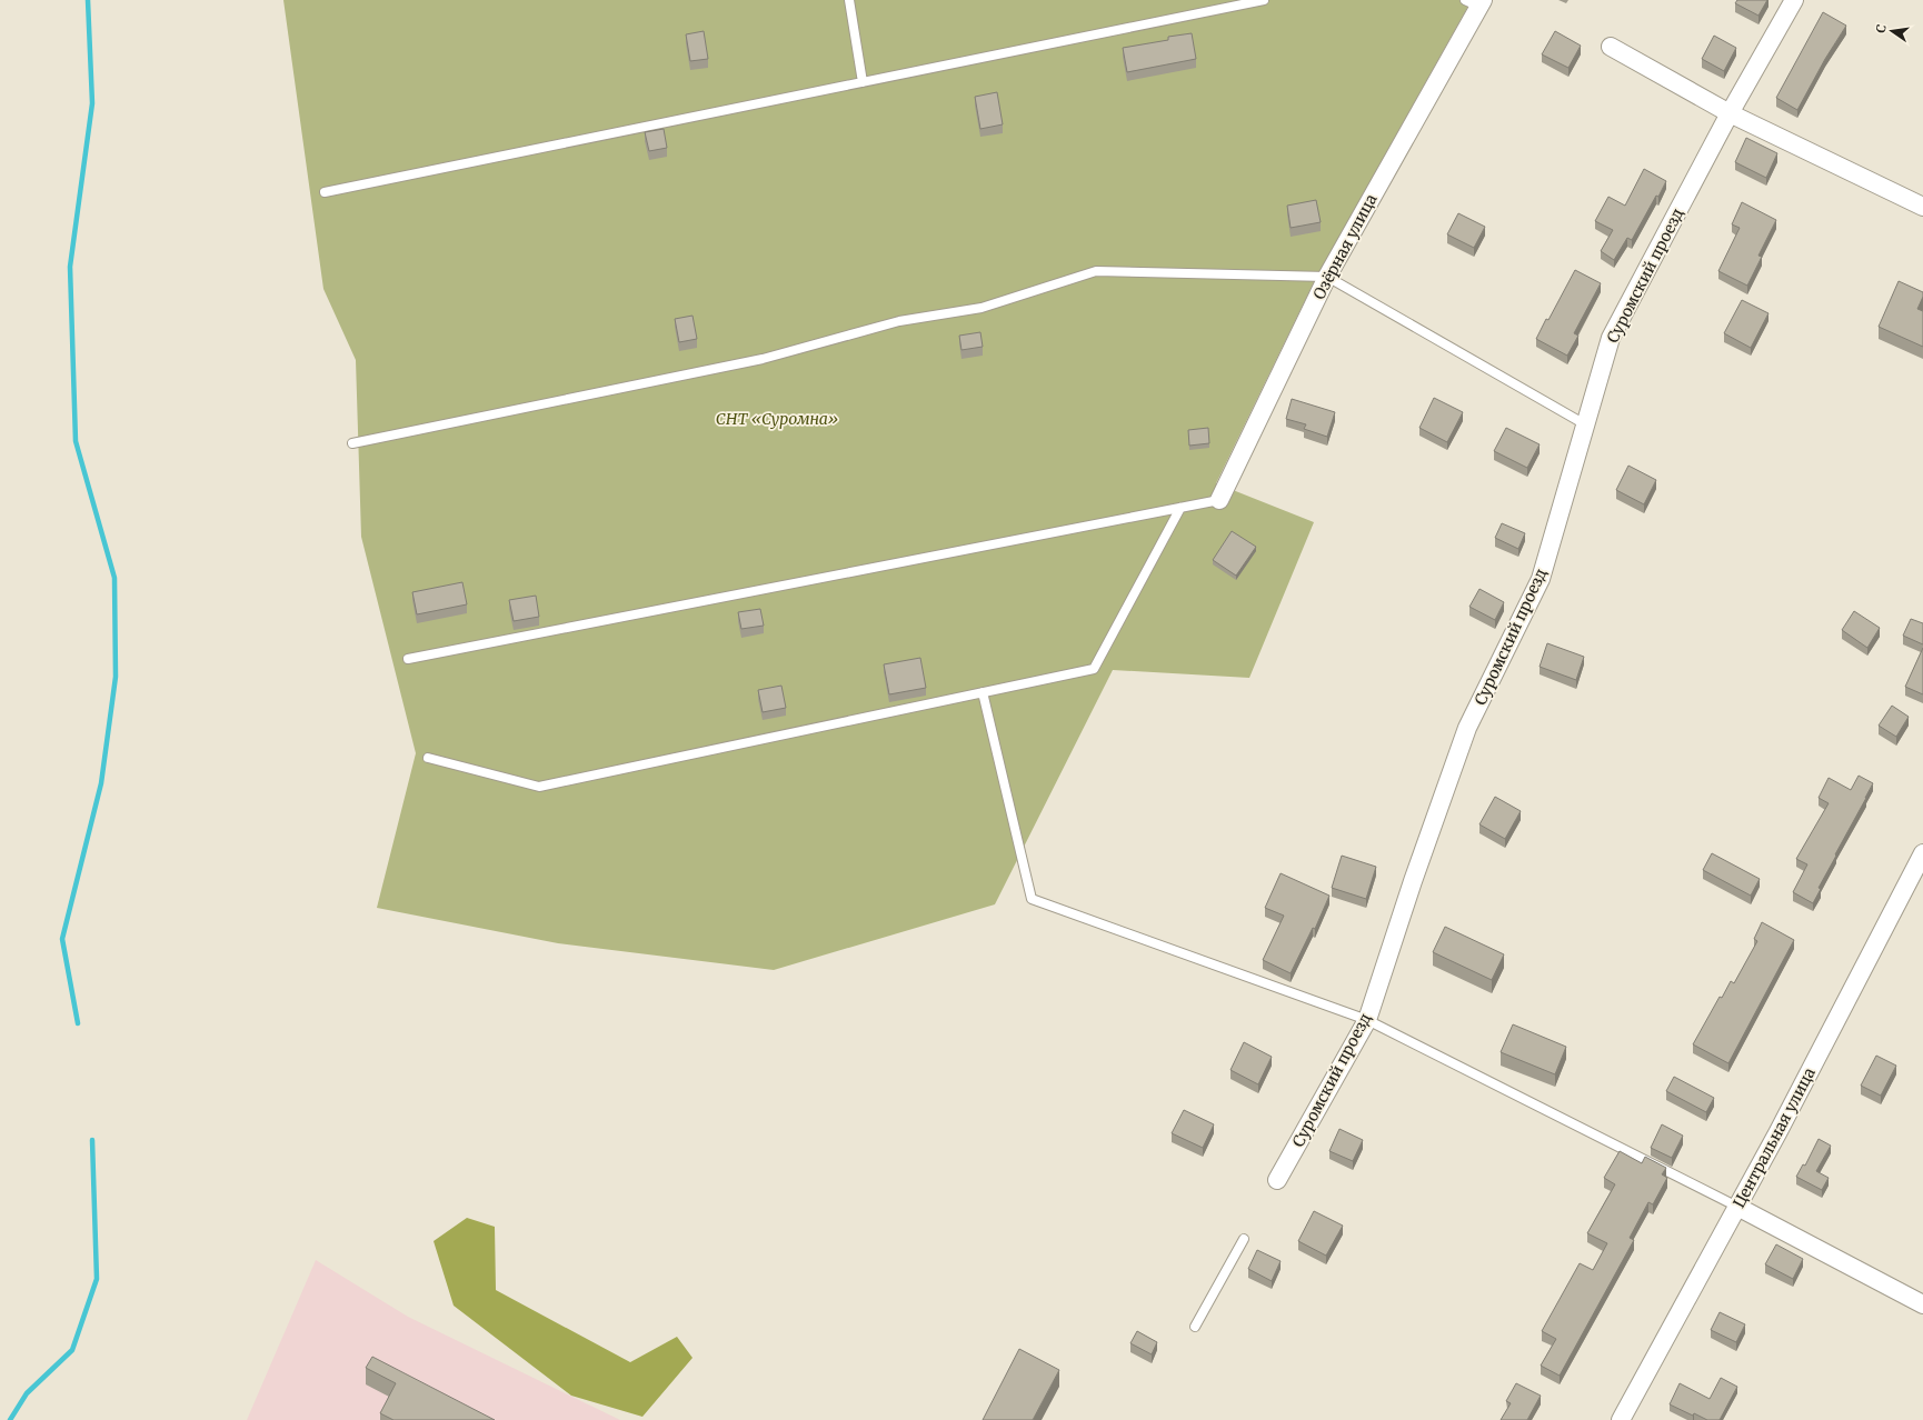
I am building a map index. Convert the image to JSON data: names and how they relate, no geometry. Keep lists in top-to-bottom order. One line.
{"streets":{"street":["Озёрная улица","Суромский проезд","Центральная улица"]},"parks":["СНТ «Суромна»"],"north":"left"}
